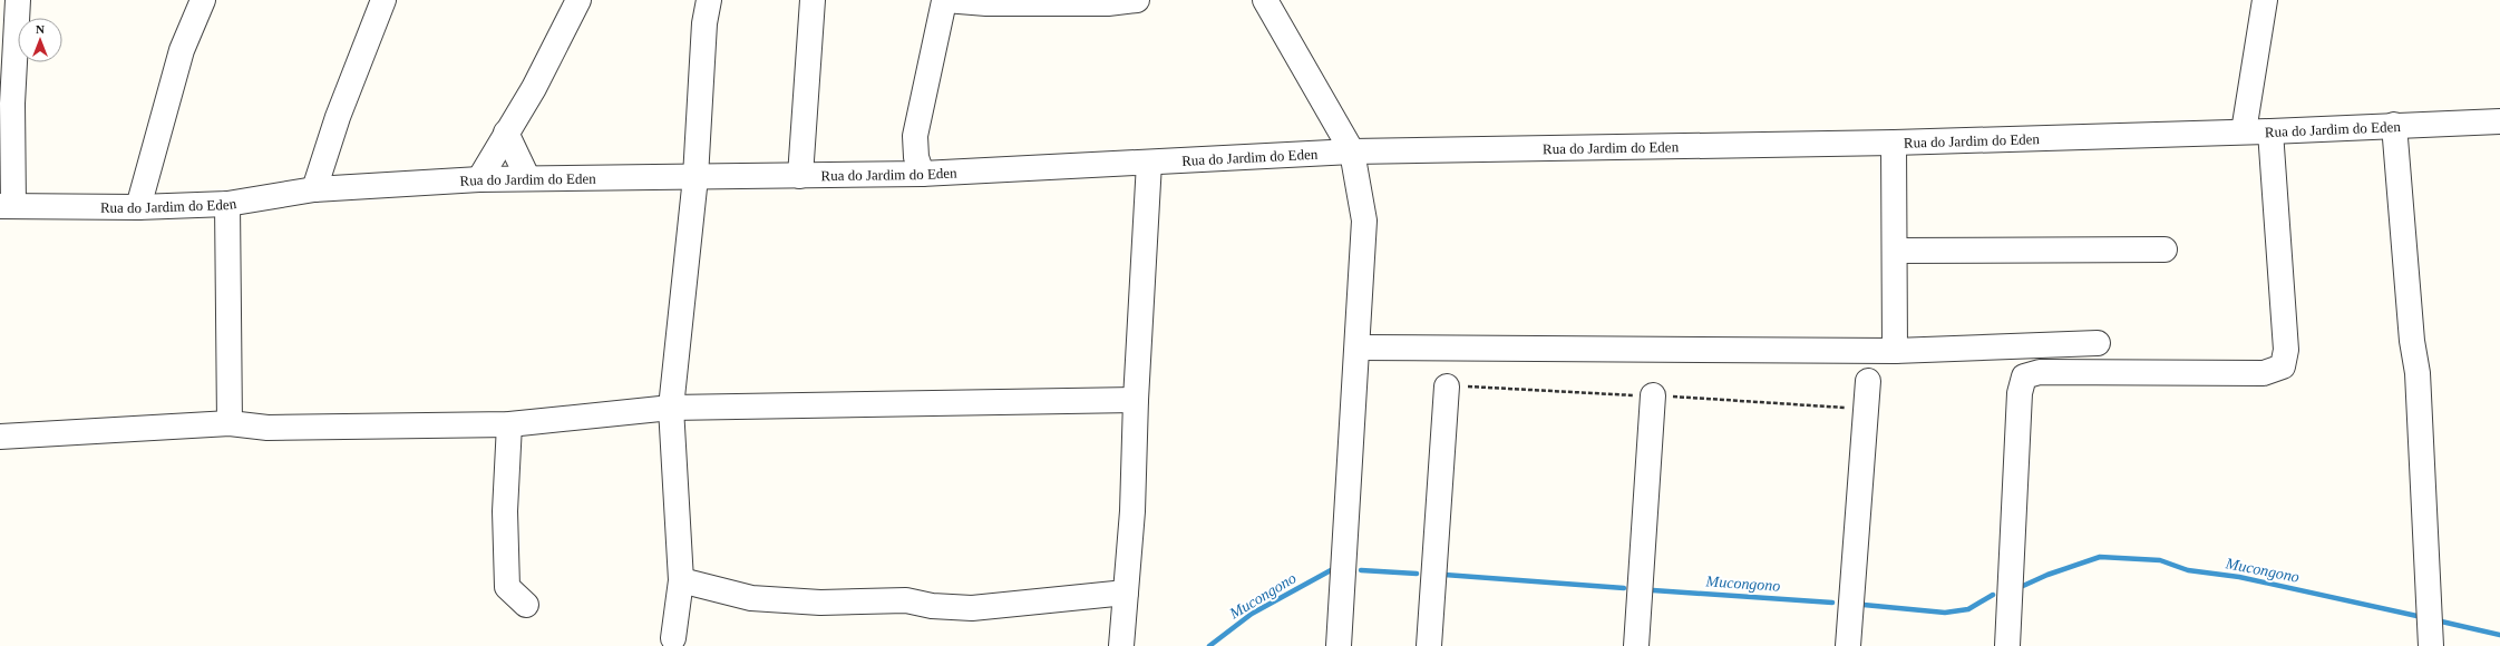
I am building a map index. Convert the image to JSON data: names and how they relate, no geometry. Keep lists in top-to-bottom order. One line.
{"streets":{"street":["Rua do Jardim do Eden"]},"water":["Mucongono"],"north":"top"}
